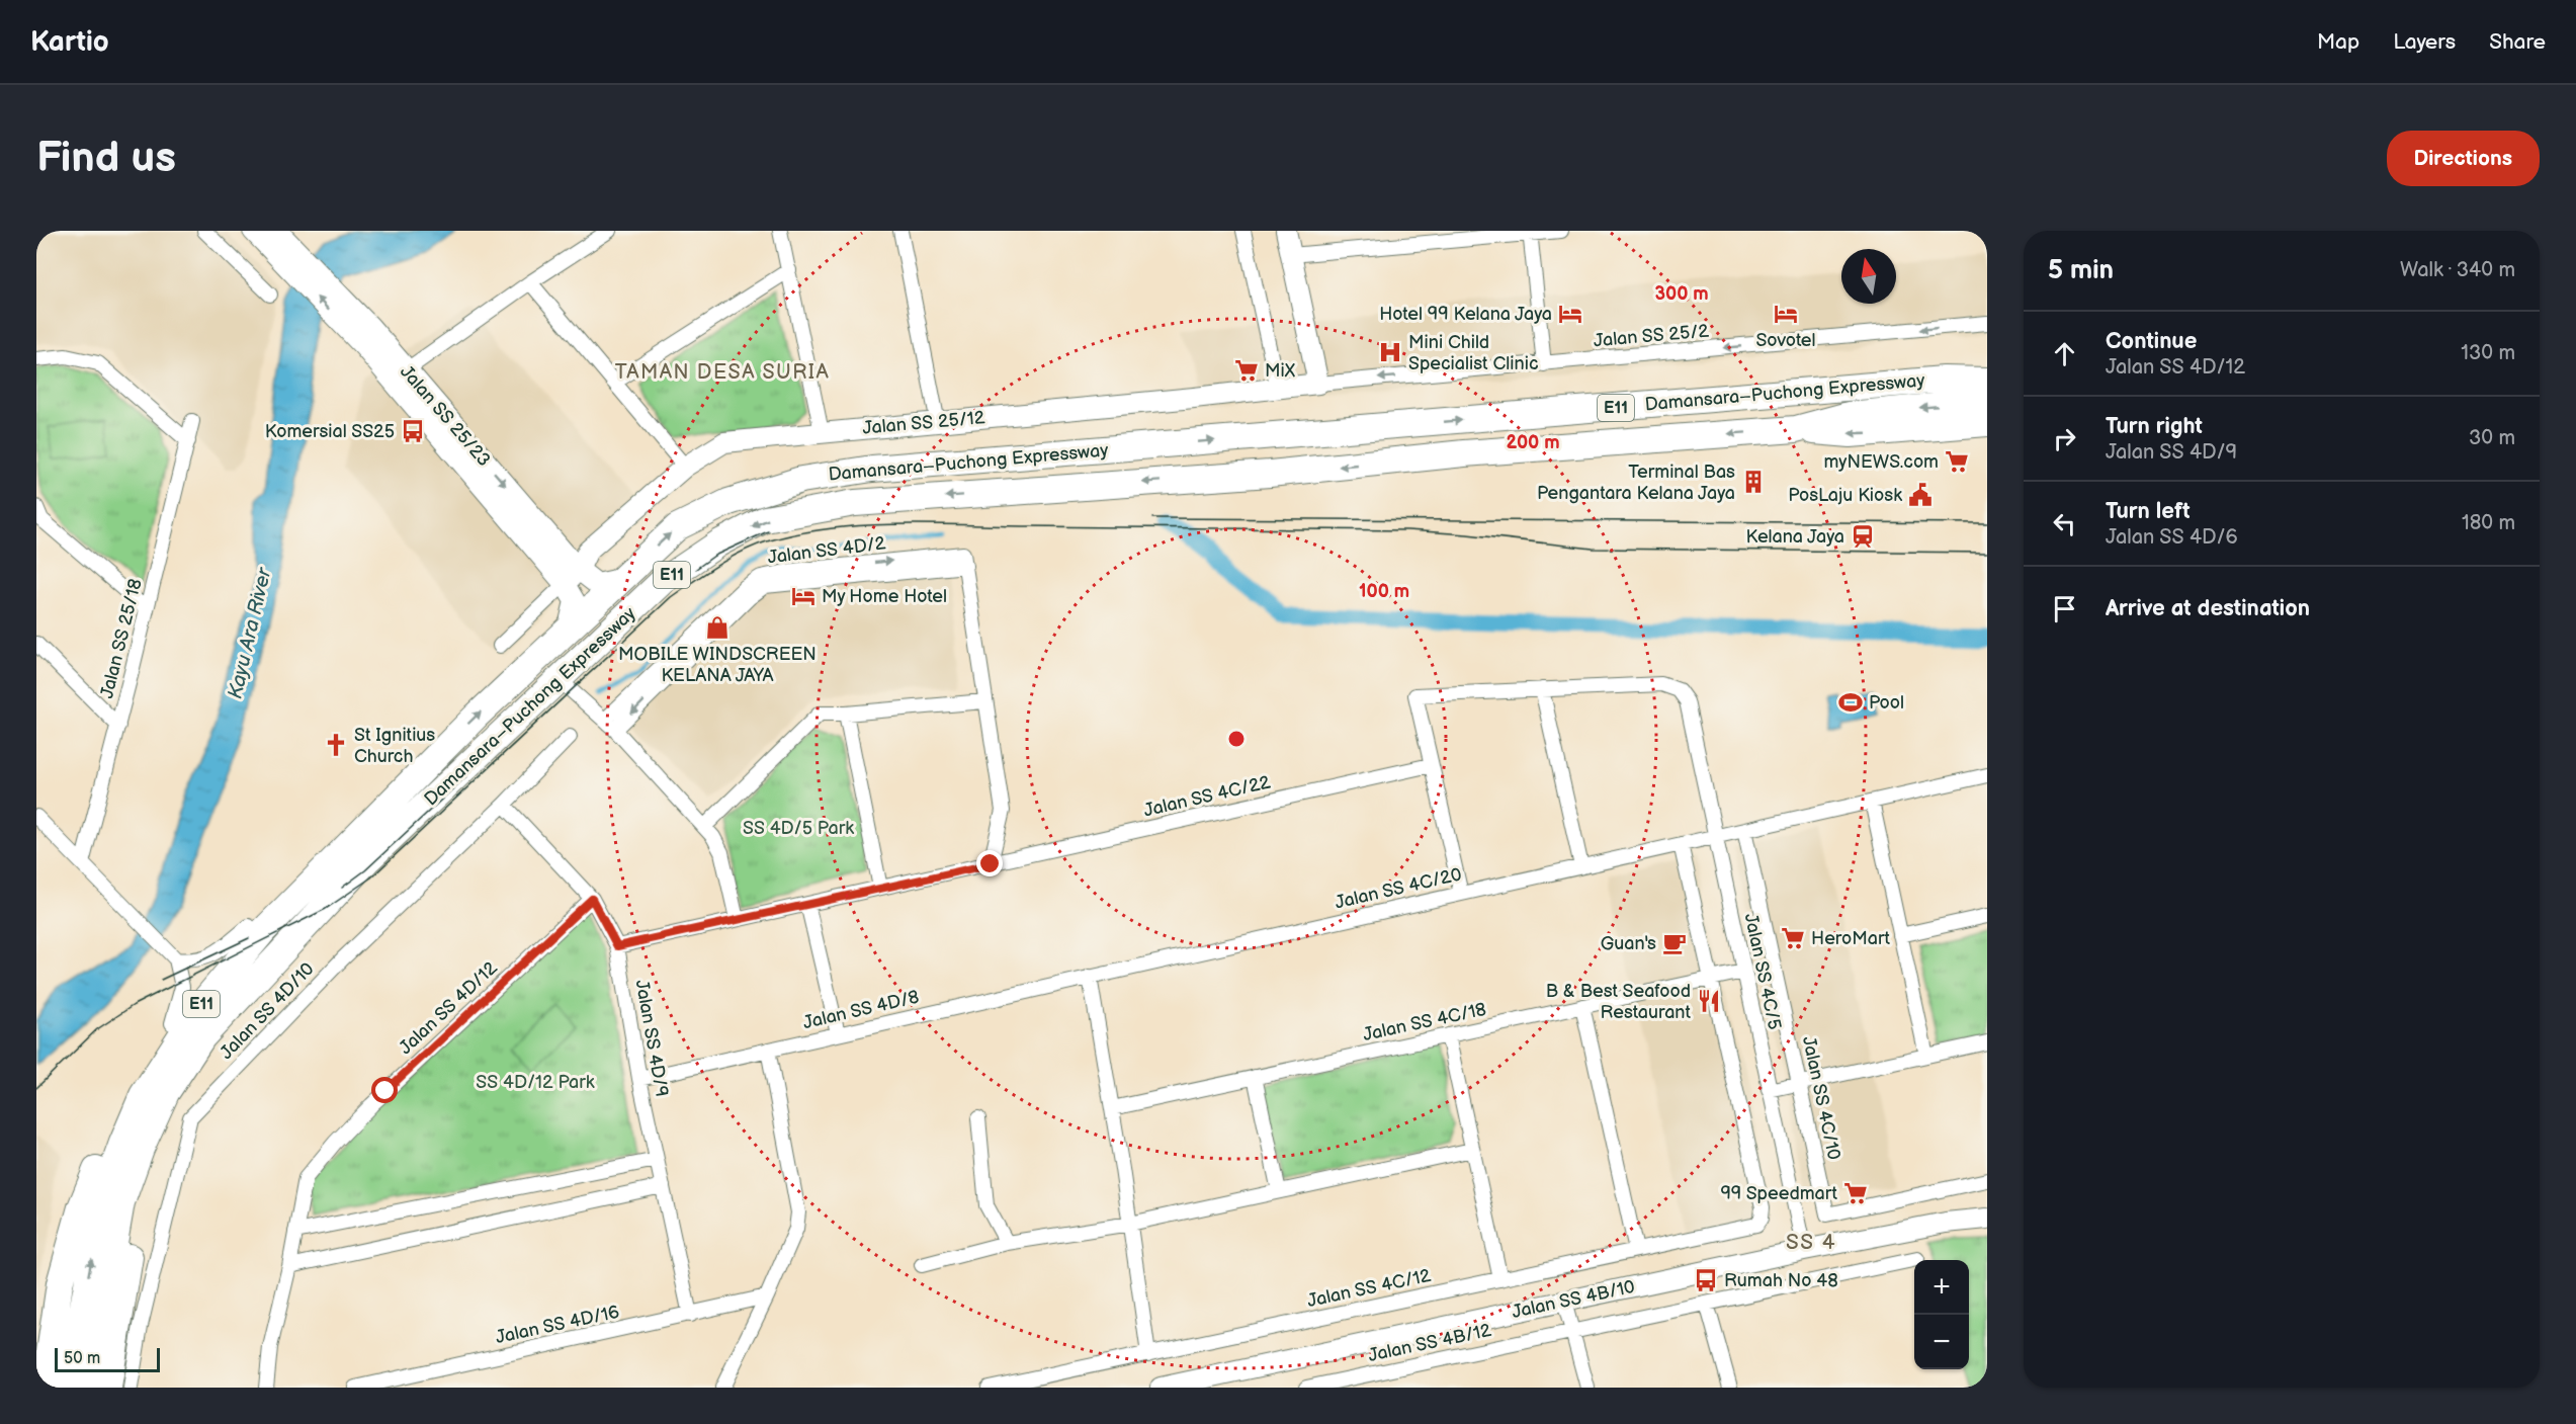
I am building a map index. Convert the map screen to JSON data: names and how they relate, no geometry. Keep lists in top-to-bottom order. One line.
{"streets":{"highway":["Damansara–Puchong Expressway","E11"],"street":["Jalan SS 25/2","Jalan SS 25/23","Jalan SS 25/12","Jalan SS 25/18","Jalan SS 4C/22","Jalan SS 4C/20","Jalan SS 4C/5","Jalan SS 4D/12","Jalan SS 4D/8","Jalan SS 4D/10","Jalan SS 4C/18","Jalan SS 4D/9","Jalan SS 4C/10","Jalan SS 4C/12","Jalan SS 4B/10","Jalan SS 4D/16","Jalan SS 4B/12"]},"crossings":[["Jalan SS 25/2","Jalan SS 25/12"],["Damansara–Puchong Expressway","Jalan SS 25/23"],["Jalan SS 25/23","Jalan SS 25/12"],["Jalan SS 4C/22","Jalan SS 4D/9"],["Jalan SS 4C/20","Jalan SS 4C/5"],["Jalan SS 4C/20","Jalan SS 4D/8"],["Jalan SS 4C/20","Jalan SS 4C/10"],["Jalan SS 4C/5","Jalan SS 4C/18"],["Jalan SS 4C/5","Jalan SS 4B/10"],["Jalan SS 4D/12","Jalan SS 4D/9"],["Jalan SS 4D/8","Jalan SS 4D/9"],["Jalan SS 4D/10","Jalan SS 4D/9"],["Jalan SS 4C/18","Jalan SS 4C/12"],["Jalan SS 4D/9","Jalan SS 4D/16"]],"one_way":["Jalan SS 25/2"],"districts":["TAMAN DESA SURIA","SS 4"],"water":["Kayu Ara River"],"parks":["SS 4D/5 Park","SS 4D/12 Park"],"places":{"hotel":["Hotel 99 Kelana Jaya","Sovotel","My Home Hotel"],"hospital":["Mini Child Specialist Clinic"],"supermarket":["MiX","myNEWS.com","HeroMart","99 Speedmart"],"bus stop":["Komersial SS25","Rumah No 48"],"building":["Terminal Bas Pengantara Kelana Jaya"],"public building":["PosLaju Kiosk"],"station":["Kelana Jaya"],"shop":["MOBILE WINDSCREEN KELANA JAYA"],"sports":["Pool"],"church":["St Ignitius Church"],"cafe":["Guan's"],"restaurant":["B & Best Seafood Restaurant"]},"scale_bar":"50 m","north":"top","page":{"header":"Kartio","nav":["Map","Layers","Share"],"buttons":"Directions","title":"Find us","heading":["5 min","Walk · 340 m"],"list":[["Continue","Jalan SS 4D/12","130 m"],["Turn right","Jalan SS 4D/9","30 m"],["Turn left","Jalan SS 4D/6","180 m"],"Arrive at destination"],"map_buttons":["+","−"],"scale":"50 m"},"rings":["300 m","200 m","100 m"]}
